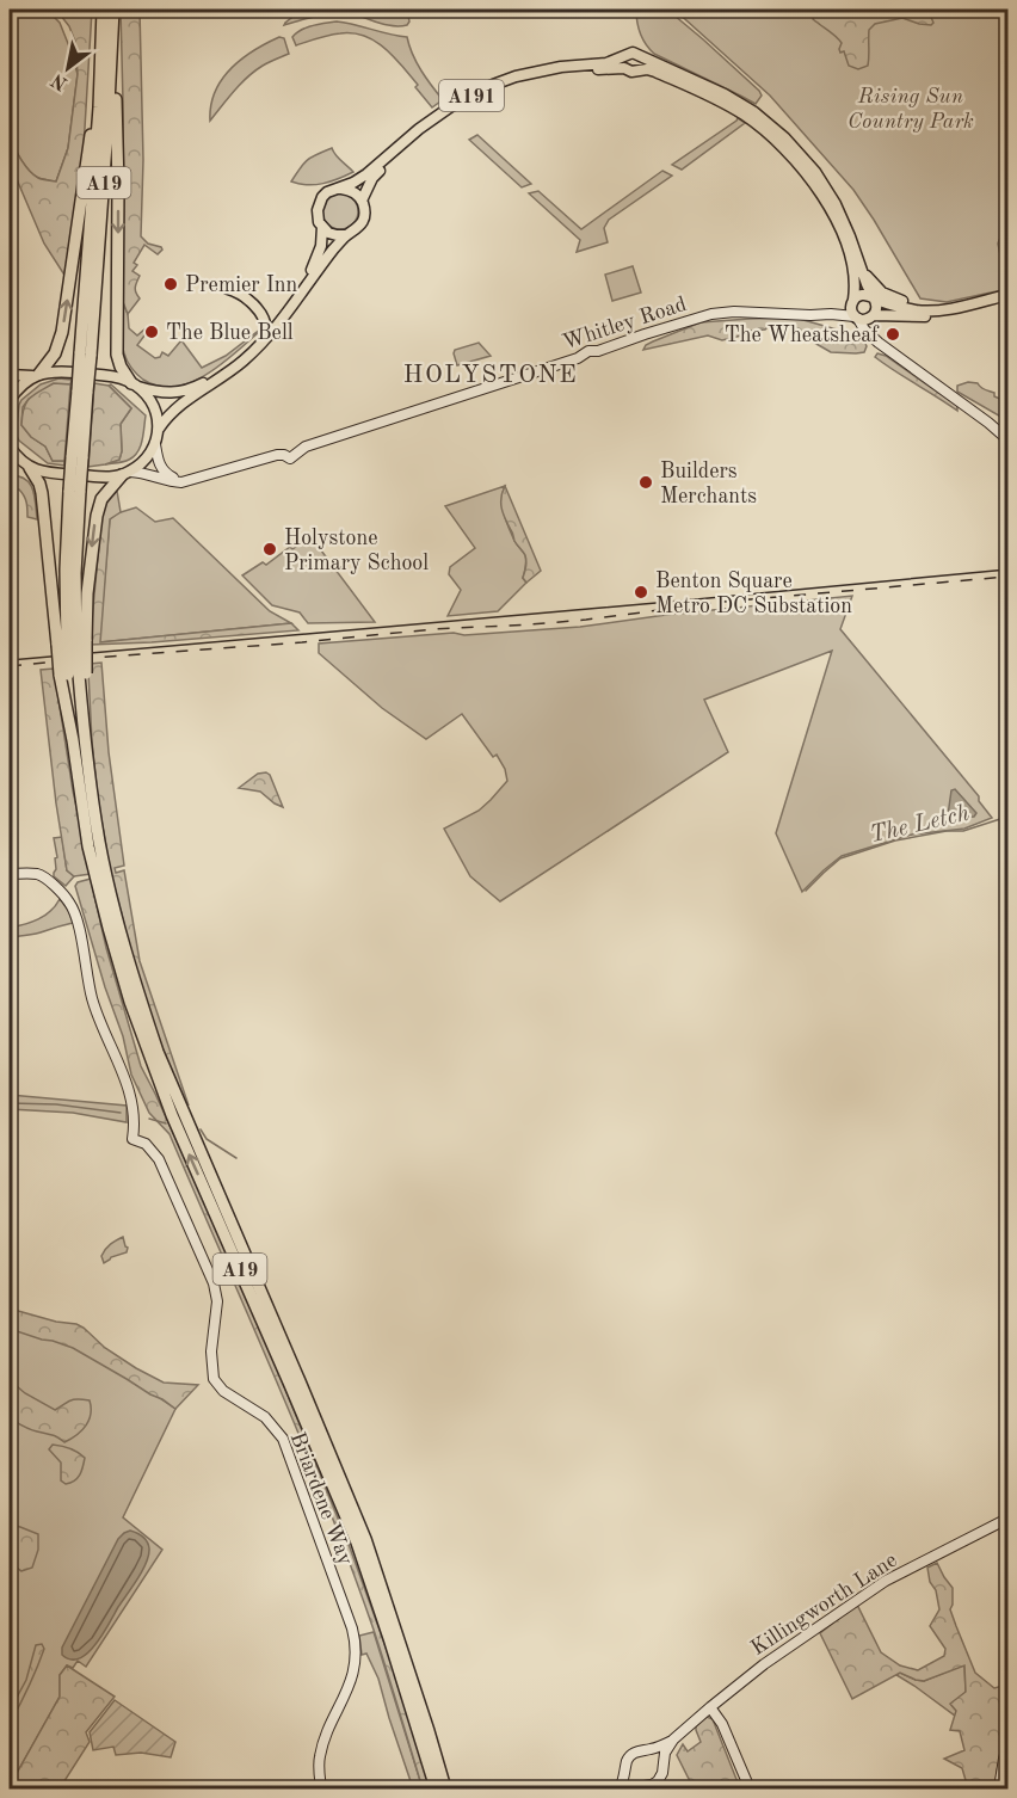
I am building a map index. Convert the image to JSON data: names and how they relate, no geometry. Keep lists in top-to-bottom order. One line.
{"streets":{"highway":["A19"],"main road":["A191"],"street":["Whitley Road","Briardene Way","Killingworth Lane"]},"crossings":[["A191","Whitley Road"]],"districts":["HOLYSTONE"],"water":["The Letch"],"parks":["Rising Sun Country Park"],"places":["Premier Inn","The Blue Bell","The Wheatsheaf","Builders Merchants","Holystone Primary School","Benton Square Metro DC Substation"],"north":"bottom left"}
